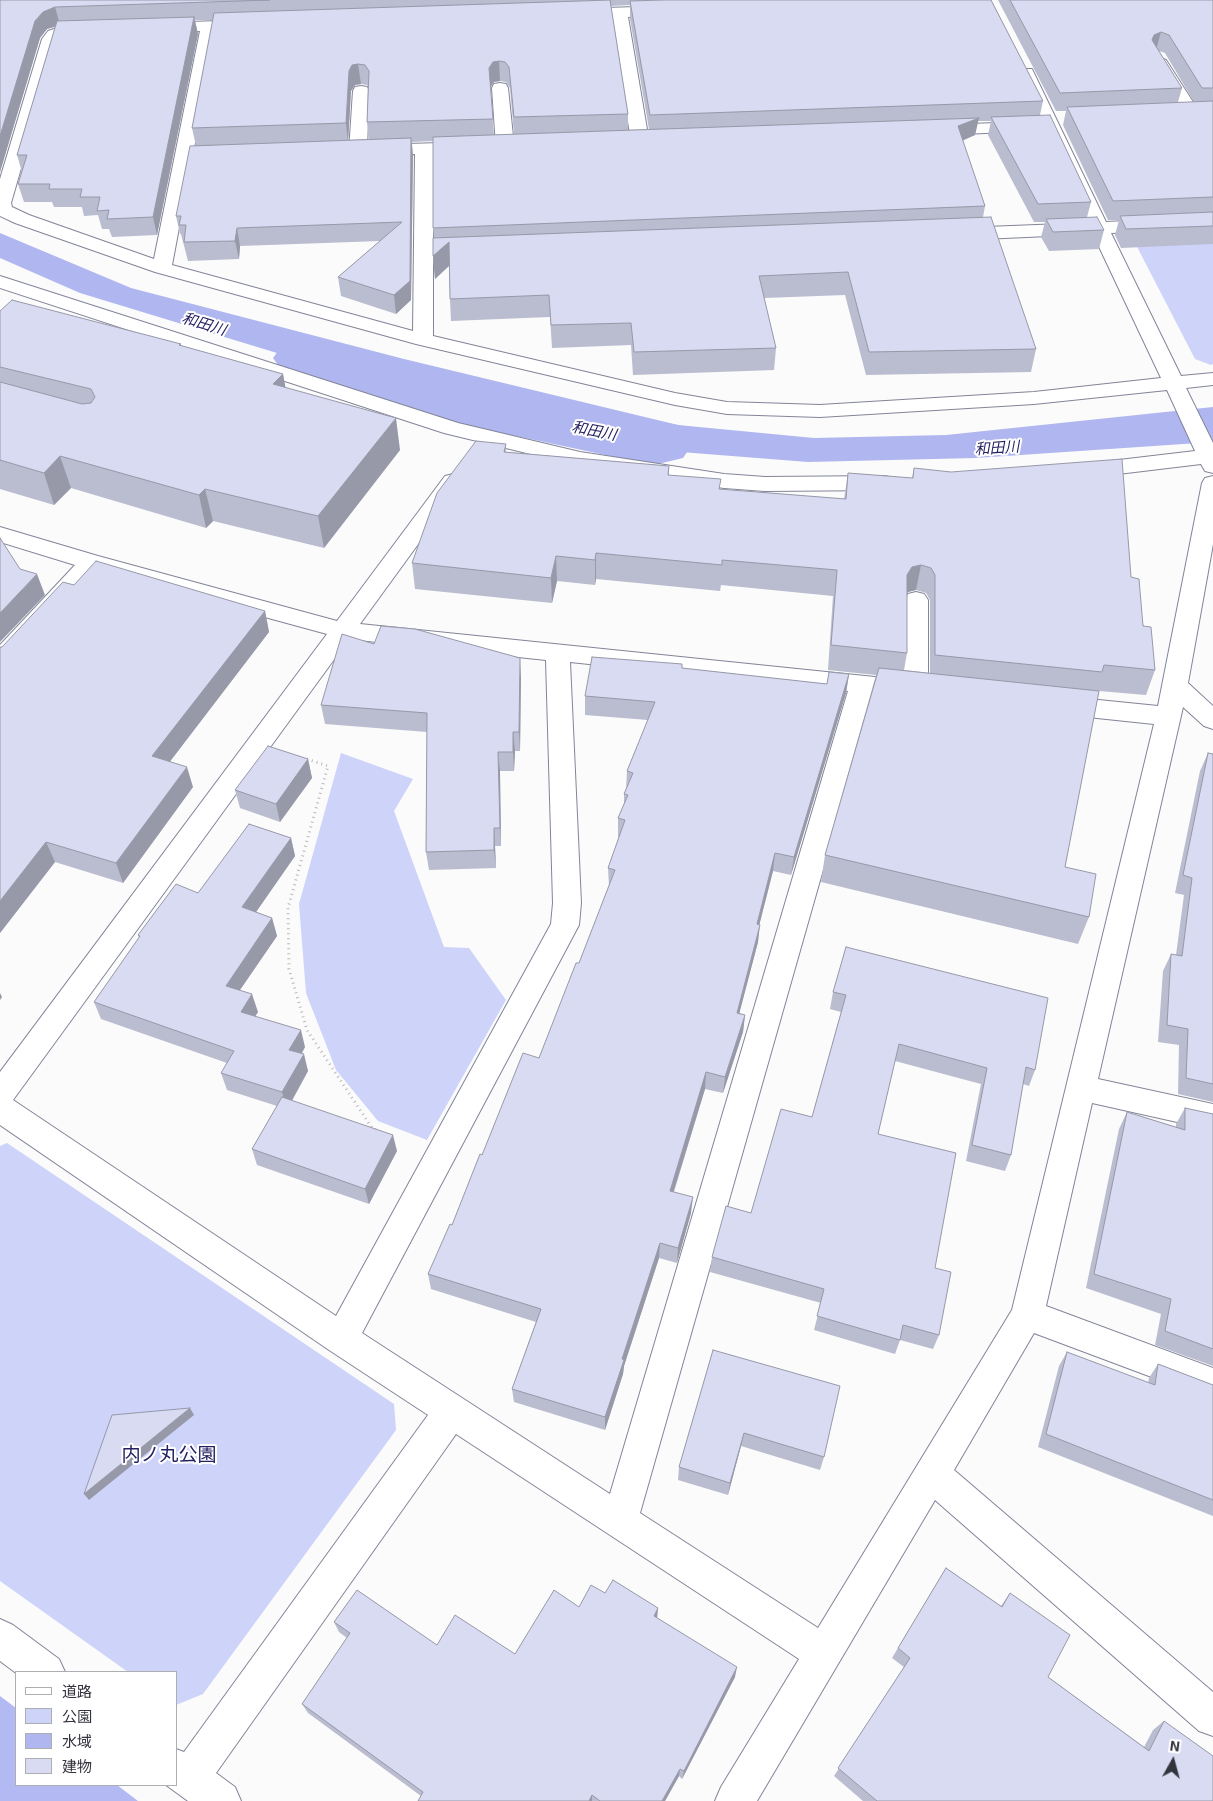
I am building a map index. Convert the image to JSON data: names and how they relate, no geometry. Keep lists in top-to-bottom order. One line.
{"water":["和田川"],"parks":["内ノ丸公園"],"legend":["道路","公園","水域","建物"],"north":"top"}
